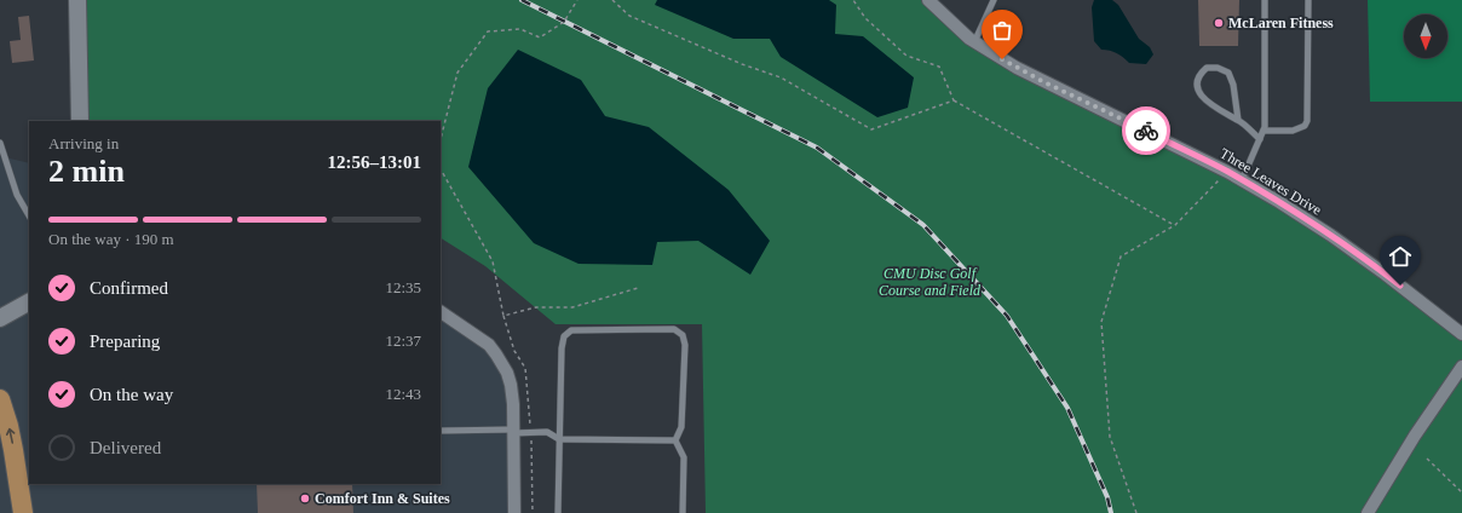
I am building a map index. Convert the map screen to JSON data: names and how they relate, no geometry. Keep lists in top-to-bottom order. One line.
{"streets":{"street":["Three Leaves Drive"]},"parks":["CMU Disc Golf Course and Field"],"places":["McLaren Fitness","Comfort Inn & Suites"],"north":"bottom","page":{"heading":["2 min","Arriving in","12:56–13:01"],"bar":"On the way · 190 m","list":[["Confirmed","12:35"],["Preparing","12:37"],["On the way","12:43"],"Delivered"]}}
